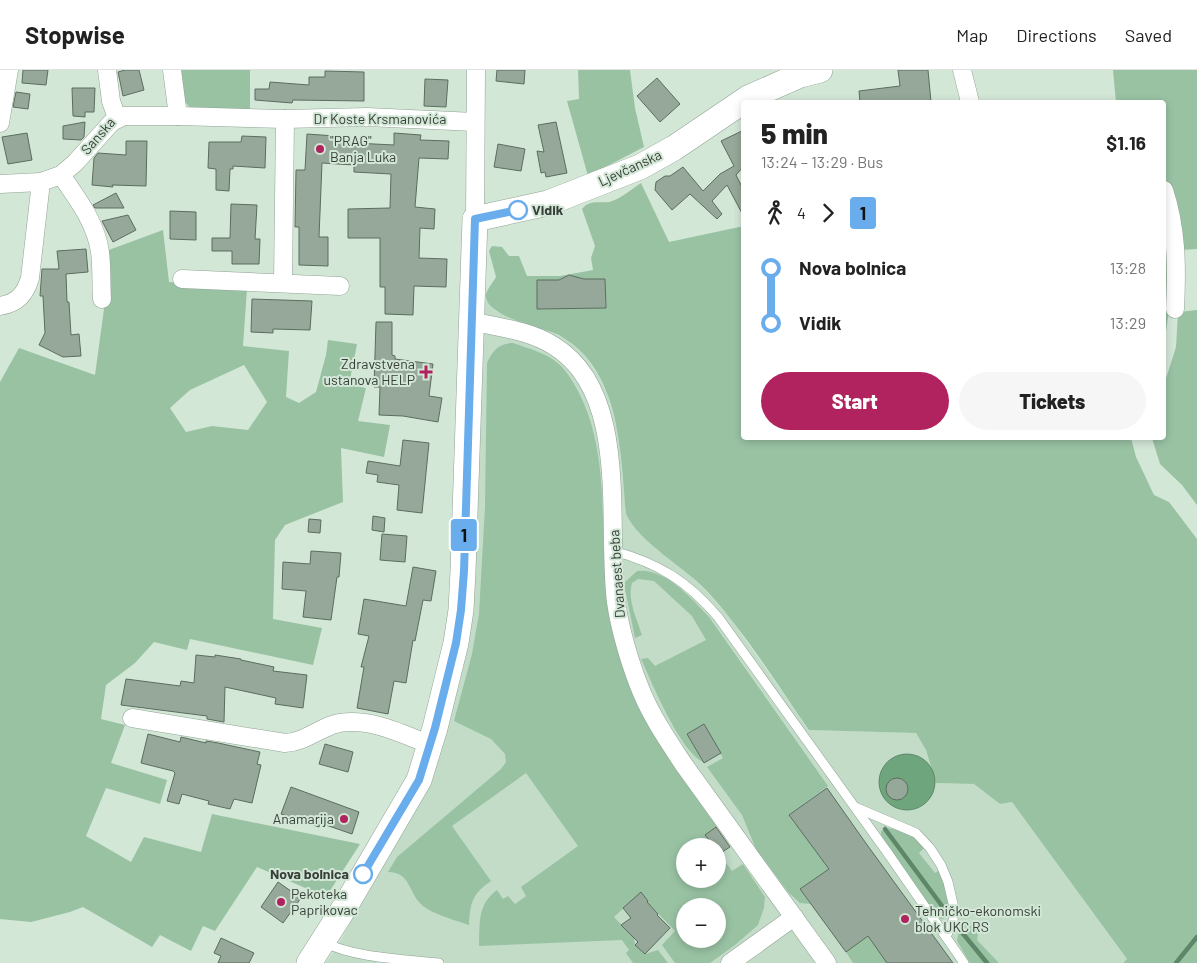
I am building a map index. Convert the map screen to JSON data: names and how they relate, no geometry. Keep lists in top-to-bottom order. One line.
{"streets":{"street":["Dr Koste Krsmanovića","Sanska","Ljevčanska","Dvanaest beba"]},"crossings":[["Dr Koste Krsmanovića","Sanska"]],"places":{"other":["\"PRAG\" Banja Luka","Vidik","Anamarija","Nova bolnica","Pekoteka Paprikovac","Tehničko-ekonomski blok UKC RS"],"health":["Zdravstvena ustanova HELP"]},"lines":["bus line 1"],"page":{"header":"Stopwise","nav":["Map","Directions","Saved"],"on_map":"1","heading":["5 min","13:24 – 13:29 · Bus","$1.16"],"legs":["4","1"],"list":[{"name":"Nova bolnica","value":"13:28"},{"name":"Vidik","value":"13:29"}],"buttons":["Start","Tickets"],"map_buttons":["+","−"]}}
